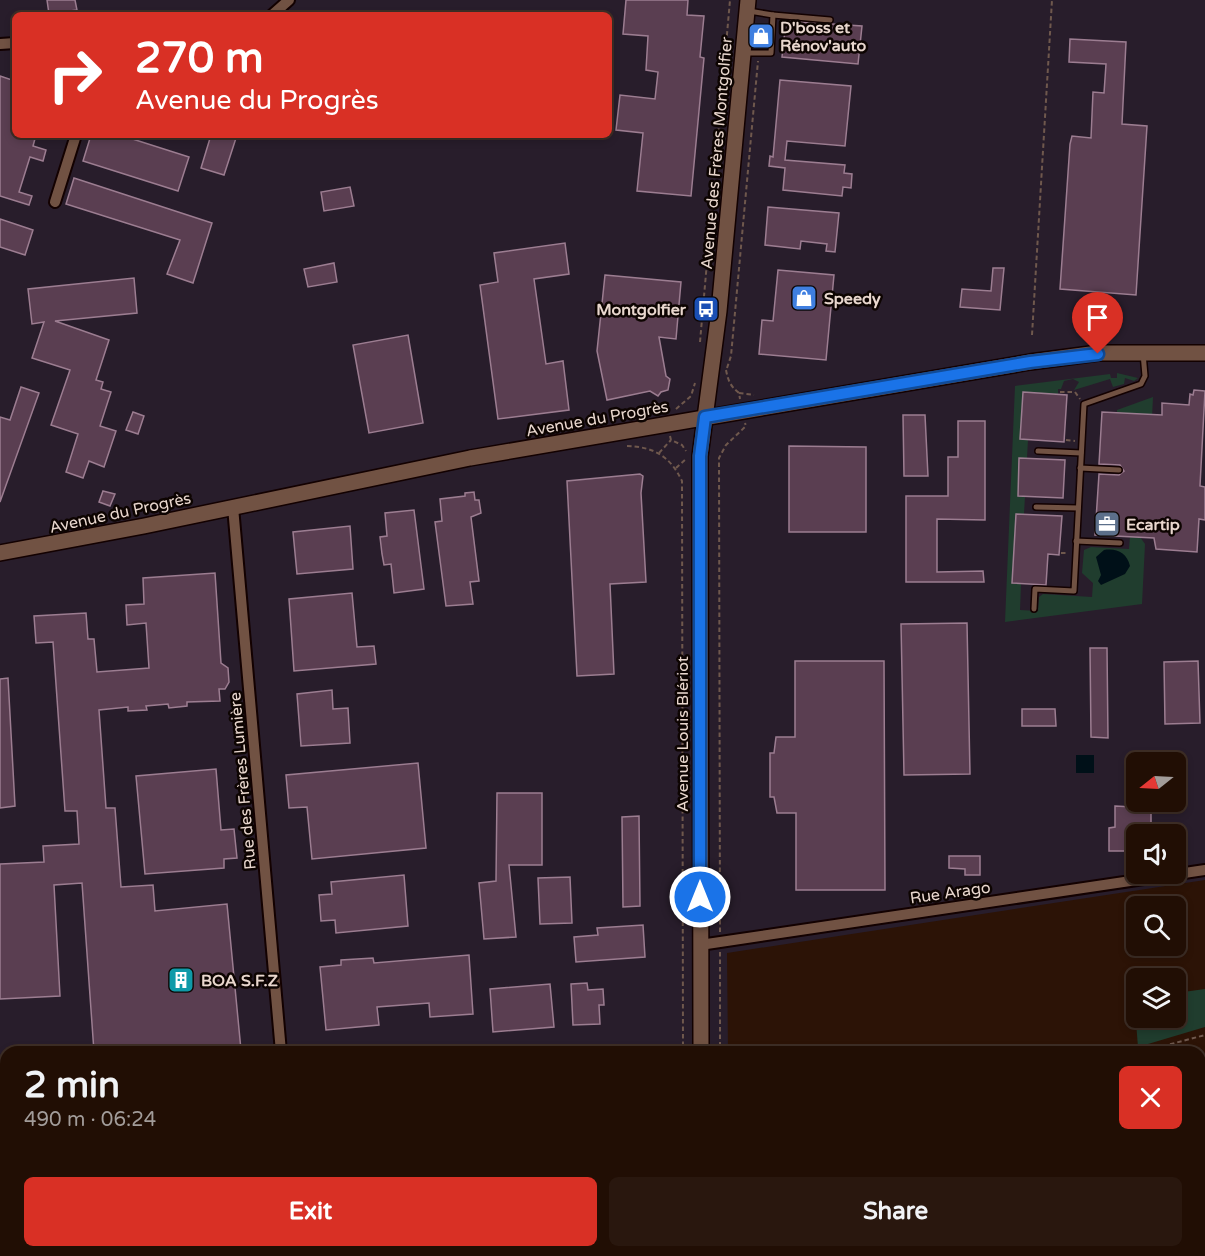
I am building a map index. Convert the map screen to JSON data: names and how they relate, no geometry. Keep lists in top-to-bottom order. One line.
{"streets":{"street":["Avenue des Frères Montgolfier","Avenue du Progrès","Avenue Louis Blériot","Rue des Frères Lumière","Rue Arago"]},"crossings":[["Avenue des Frères Montgolfier","Avenue du Progrès"],["Avenue des Frères Montgolfier","Avenue Louis Blériot"],["Avenue du Progrès","Avenue Louis Blériot"],["Avenue du Progrès","Rue des Frères Lumière"],["Avenue Louis Blériot","Rue Arago"]],"places":{"shop":["D'boss et Rénov'auto","Speedy"],"bus stop":["Montgolfier"],"office":["Ecartip"],"building":["BOA S.F.Z"]},"north":"left","page":{"turn":["270 m","Avenue du Progrès"],"heading":["2 min","490 m · 06:24"],"buttons":["Exit","Share"]}}
